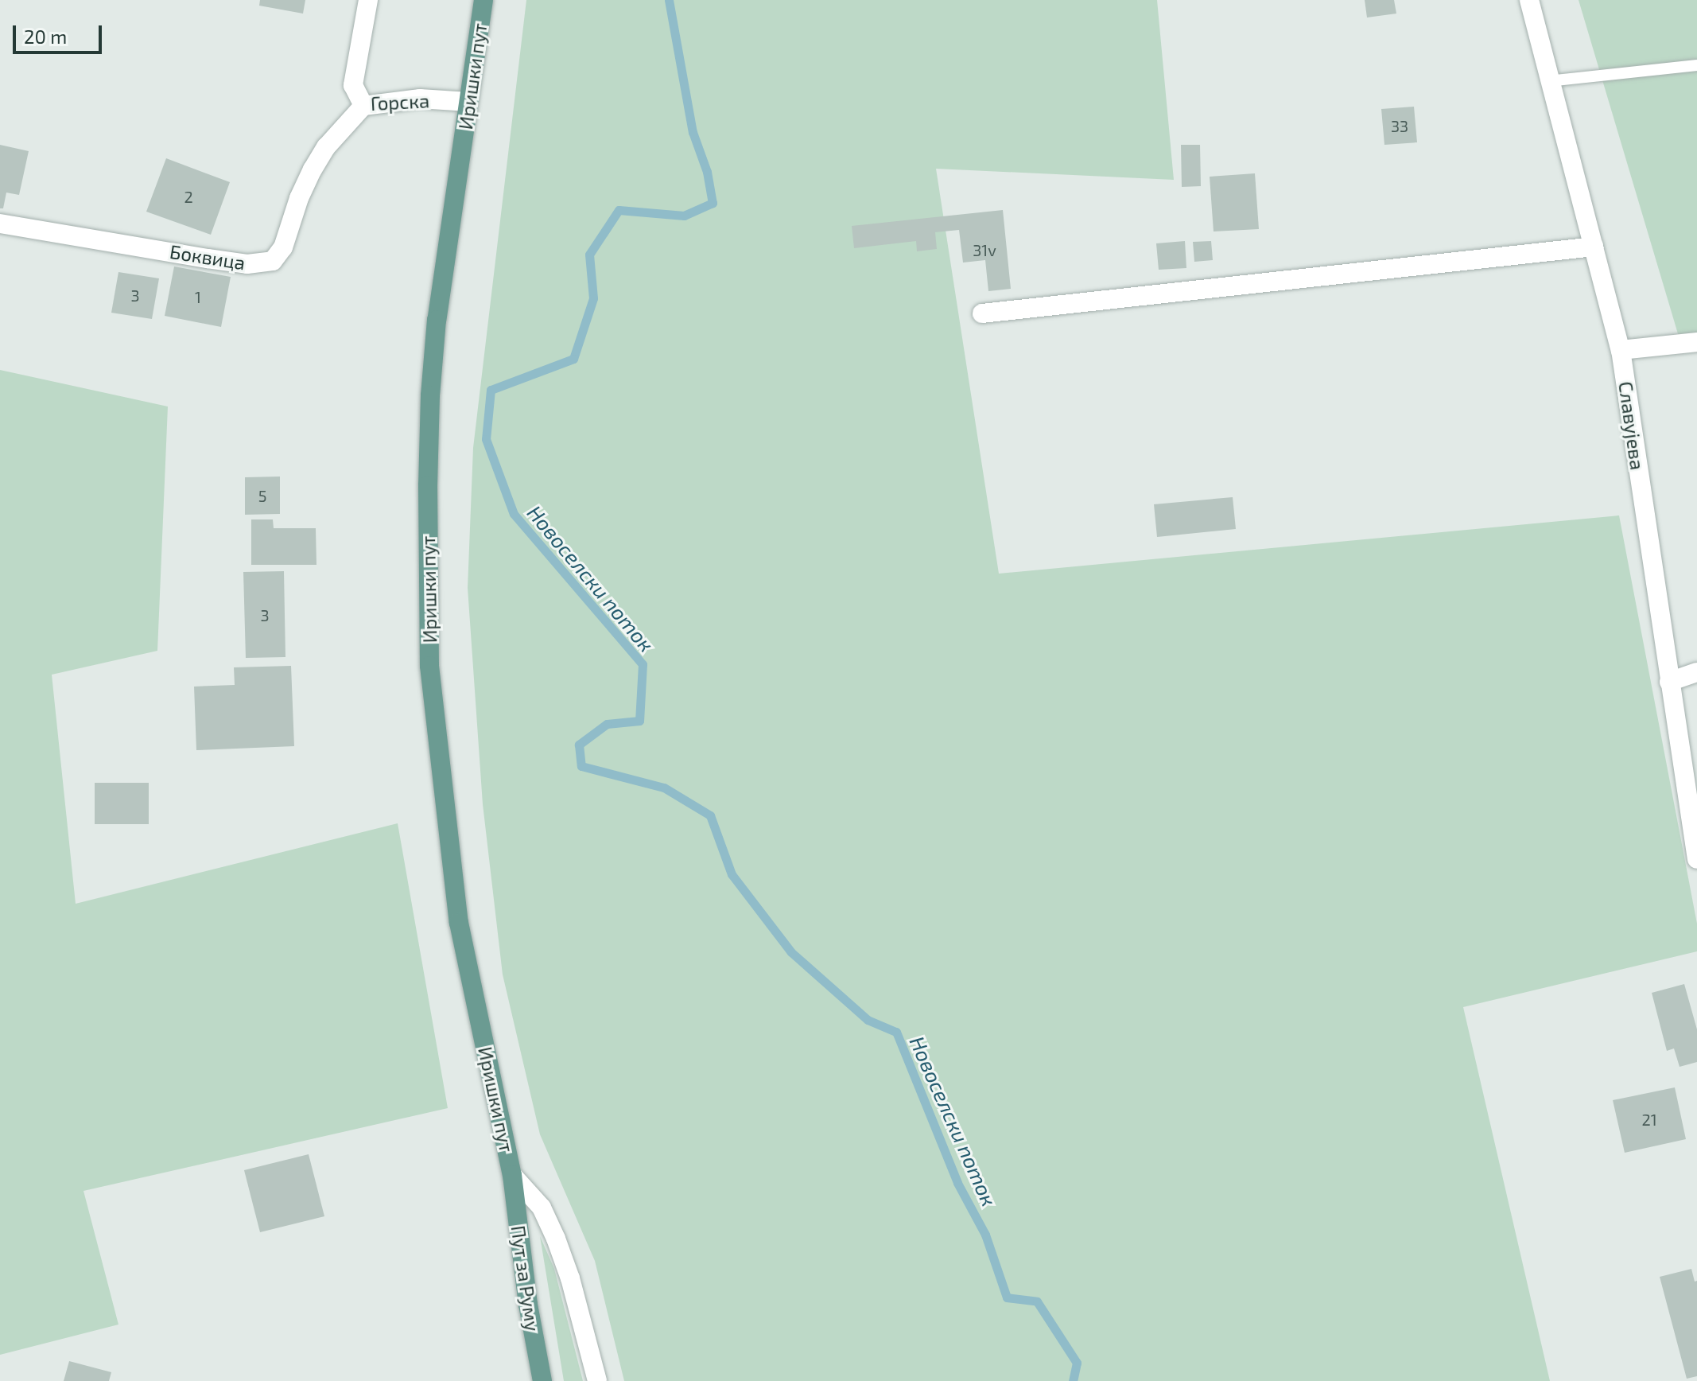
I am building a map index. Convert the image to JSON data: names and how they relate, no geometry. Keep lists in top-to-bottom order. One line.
{"streets":{"main road":["Иришки пут","Пут за Руму"],"street":["Горска","Боквица","Славујева"]},"crossings":[["Иришки пут","Горска"],["Иришки пут","Пут за Руму"],["Горска","Боквица"]],"water":["Новоселски поток"],"house_numbers":["33","2","31v","3","1","5","3","21"],"scale_bar":"20 m"}
